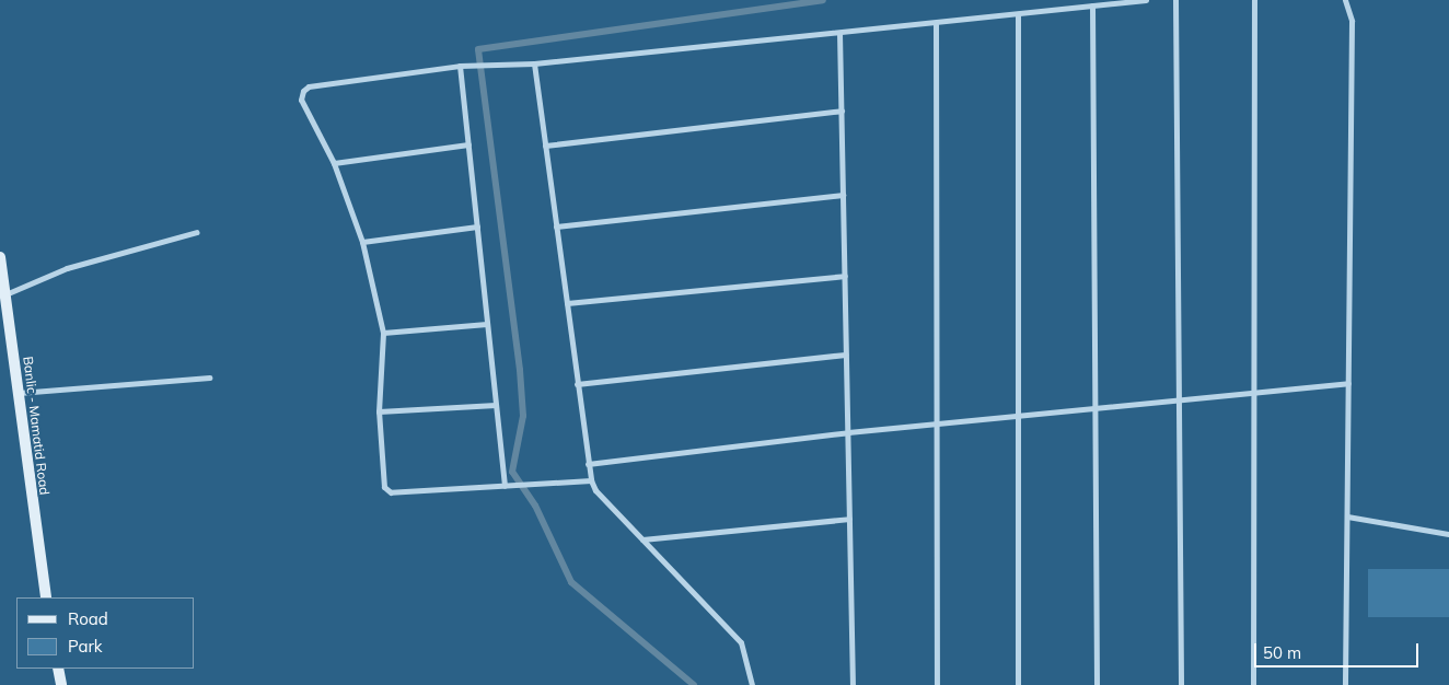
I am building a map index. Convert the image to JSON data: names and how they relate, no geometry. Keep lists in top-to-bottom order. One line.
{"streets":{"main road":["Banlic - Mamatid Road"]},"legend":["Road","Park"],"scale_bar":"50 m"}
